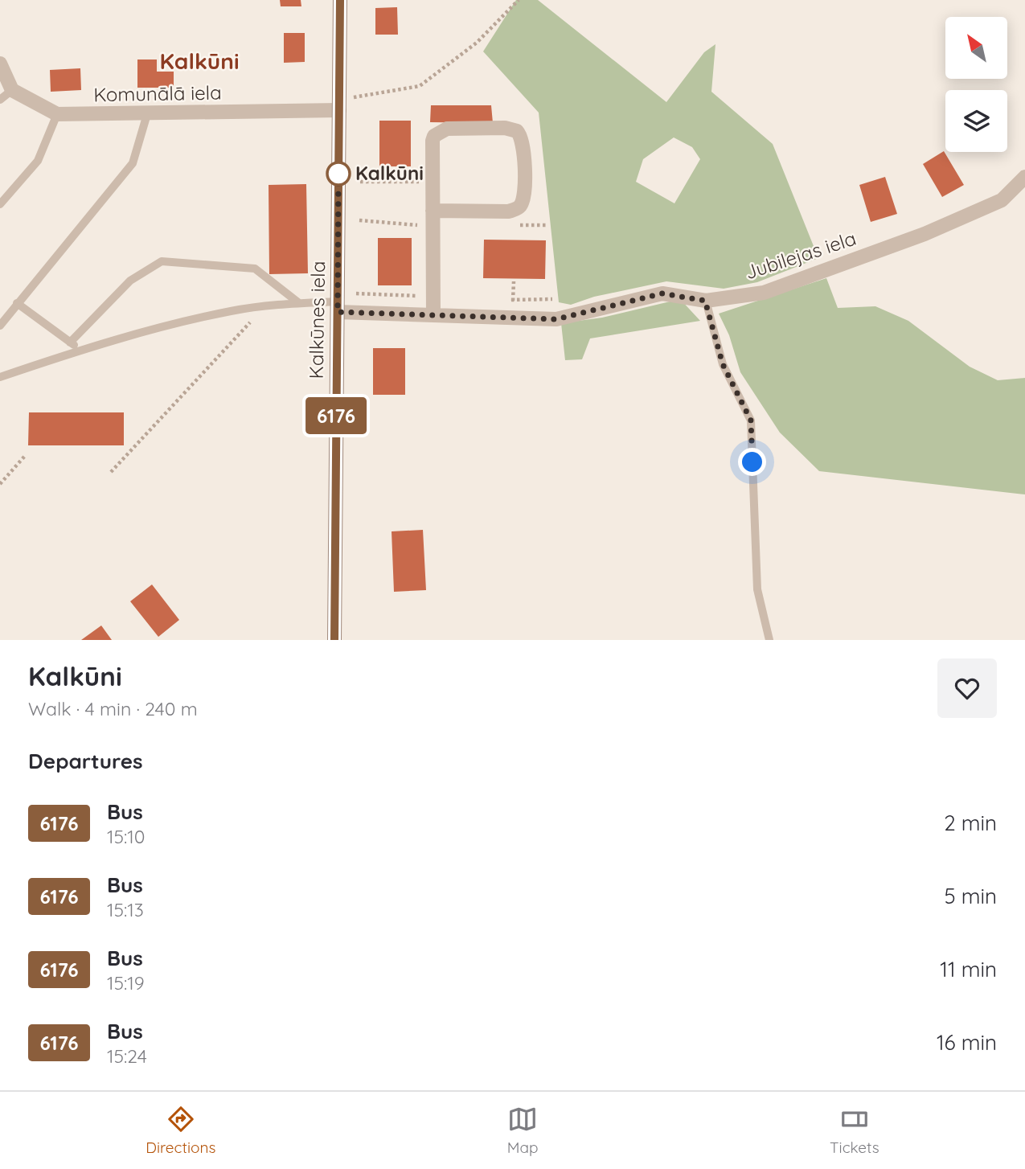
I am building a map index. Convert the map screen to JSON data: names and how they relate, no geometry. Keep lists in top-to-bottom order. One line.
{"streets":{"main road":["Kalkūnes iela"],"street":["Komunālā iela","Jubilejas iela"]},"crossings":[["Komunālā iela","Kalkūnes iela"],["Jubilejas iela","Kalkūnes iela"]],"districts":["Kalkūni"],"places":["Kalkūni"],"lines":["bus line 6176"],"north":"top left","page":{"on_map":"6176","heading":[["Kalkūni","Walk · 4 min · 240 m"],"Departures"],"list":[{"mark":"6176","name":"Bus","note":"15:10","value":"2 min"},{"mark":"6176","name":"Bus","note":"15:13","value":"5 min"},{"mark":"6176","name":"Bus","note":"15:19","value":"11 min"},{"mark":"6176","name":"Bus","note":"15:24","value":"16 min"}],"tabs":["Directions","Map","Tickets"]}}
